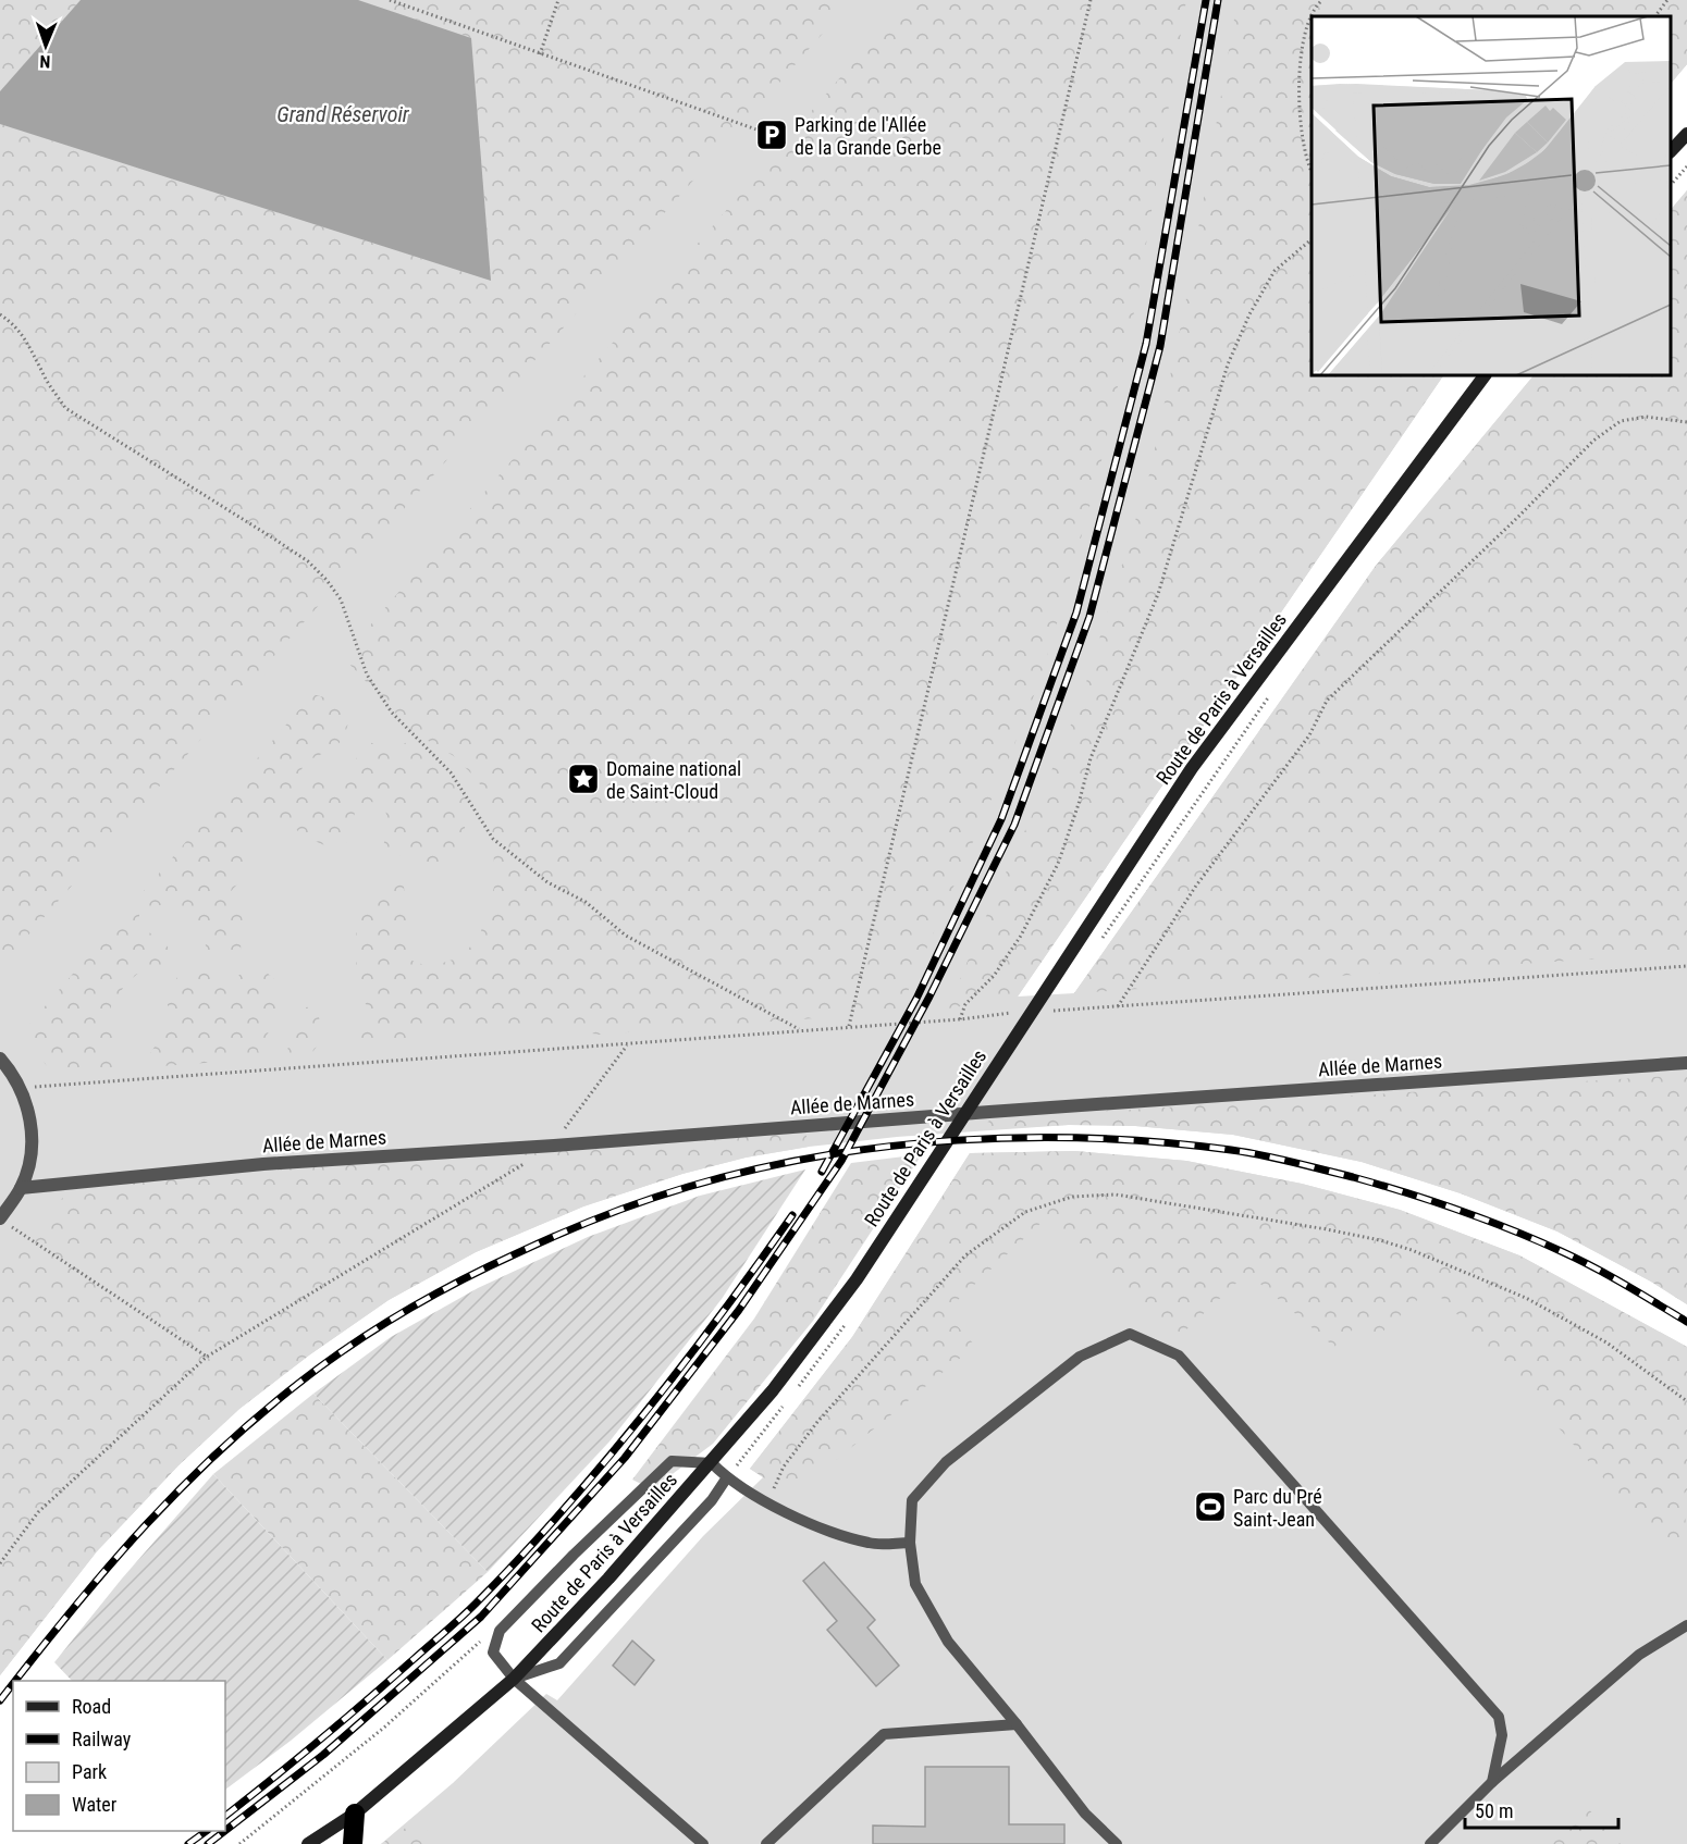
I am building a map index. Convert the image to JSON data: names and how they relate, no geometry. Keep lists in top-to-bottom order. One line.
{"streets":{"main road":["Route de Paris à Versailles"],"street":["Allée de Marnes"]},"water":["Grand Réservoir"],"places":{"parking":["Parking de l'Allée de la Grande Gerbe"],"place":["Domaine national de Saint-Cloud"],"sports":["Parc du Pré Saint-Jean"]},"legend":["Road","Railway","Park","Water"],"scale_bar":"50 m","north":"bottom"}
